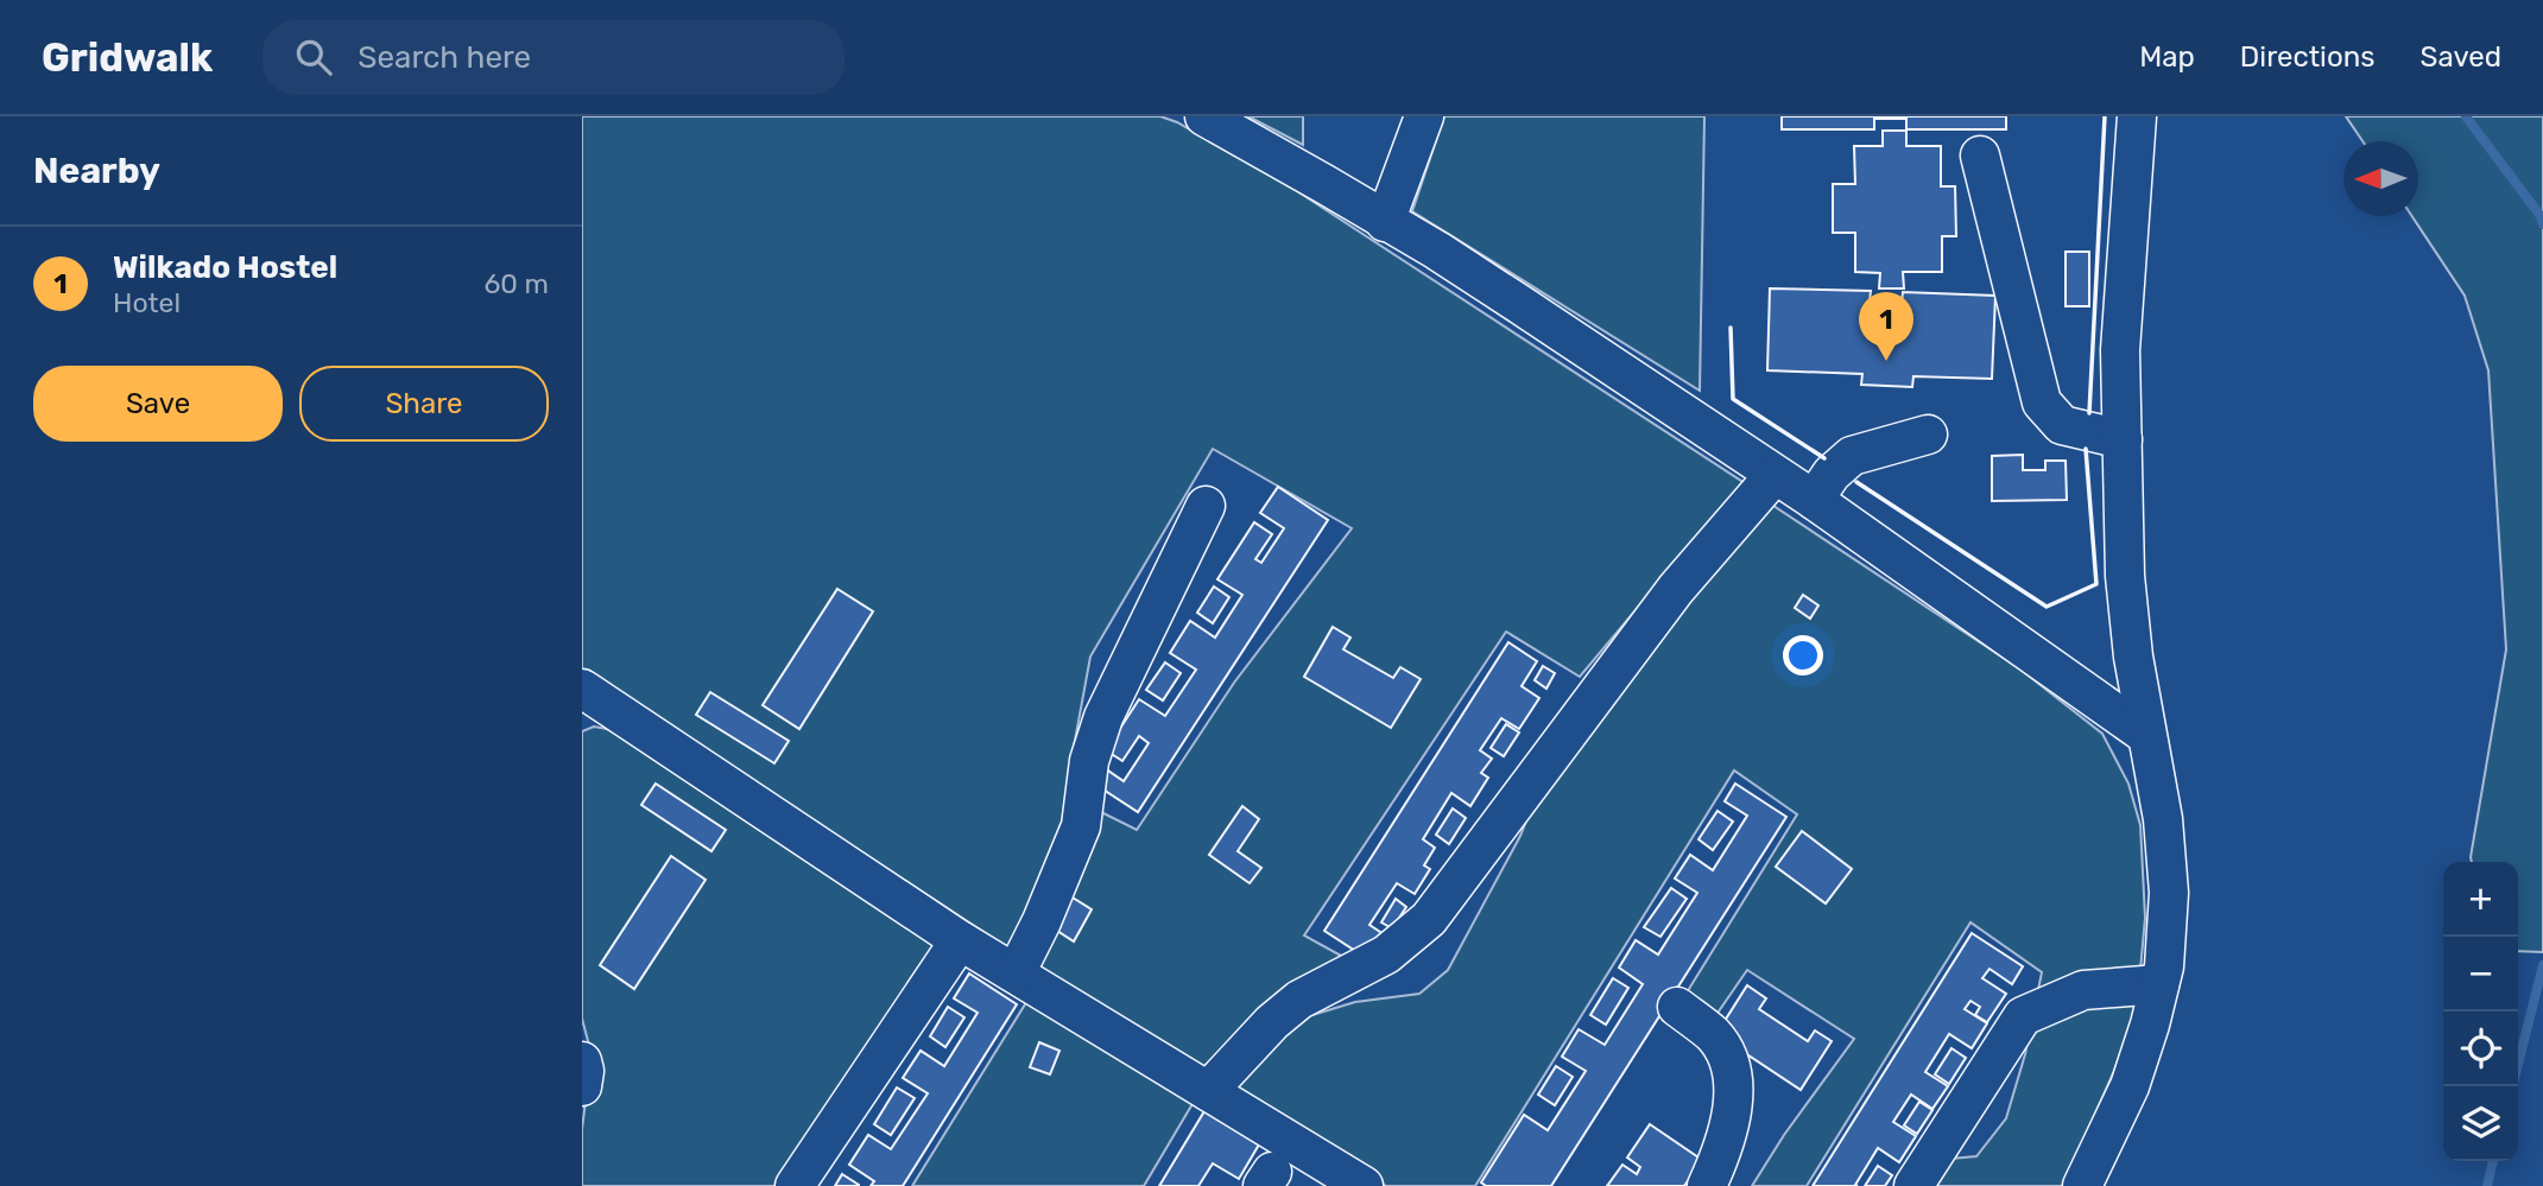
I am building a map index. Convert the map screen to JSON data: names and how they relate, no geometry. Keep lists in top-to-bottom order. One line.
{"north":"left","page":{"header":"Gridwalk","search":"Search here","nav":["Map","Directions","Saved"],"heading":"Nearby","list":[{"mark":"1","name":"Wilkado Hostel","note":"Hotel","value":"60 m"}],"pins":"1","buttons":["Save","Share"],"map_buttons":["+","−"]}}
